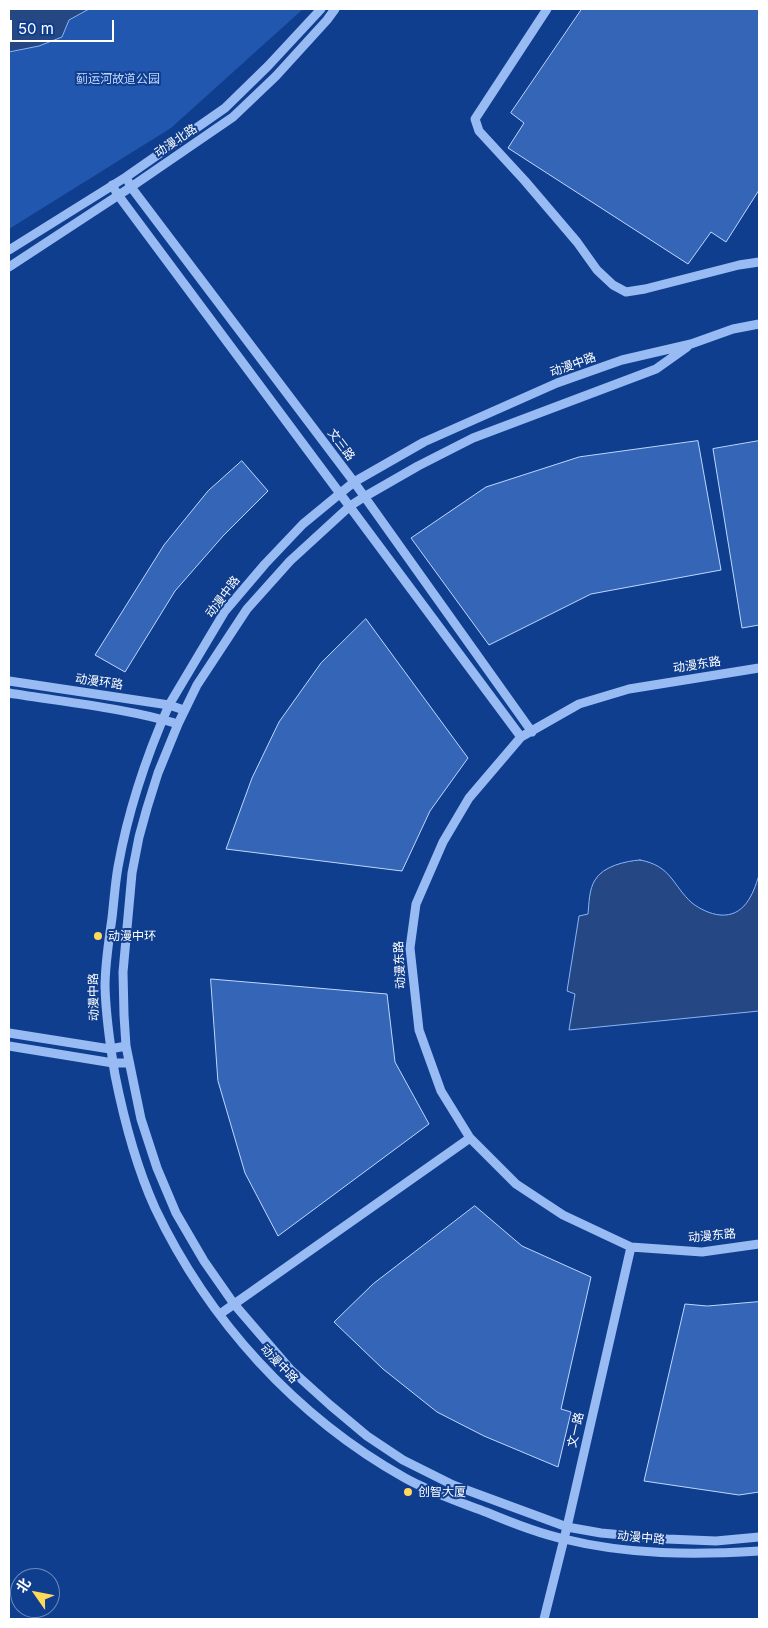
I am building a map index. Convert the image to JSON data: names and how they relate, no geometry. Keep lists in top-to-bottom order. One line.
{"streets":{"street":["动漫北路","动漫中路","文三路","动漫东路","动漫环路","文一路"]},"crossings":[["动漫北路","文三路"],["动漫中路","文三路"],["动漫中路","动漫环路"],["动漫中路","文一路"],["文三路","动漫东路"],["动漫东路","文一路"]],"parks":["蓟运河故道公园"],"places":["动漫中环","创智大厦"],"scale_bar":"50 m","north":"top left"}
